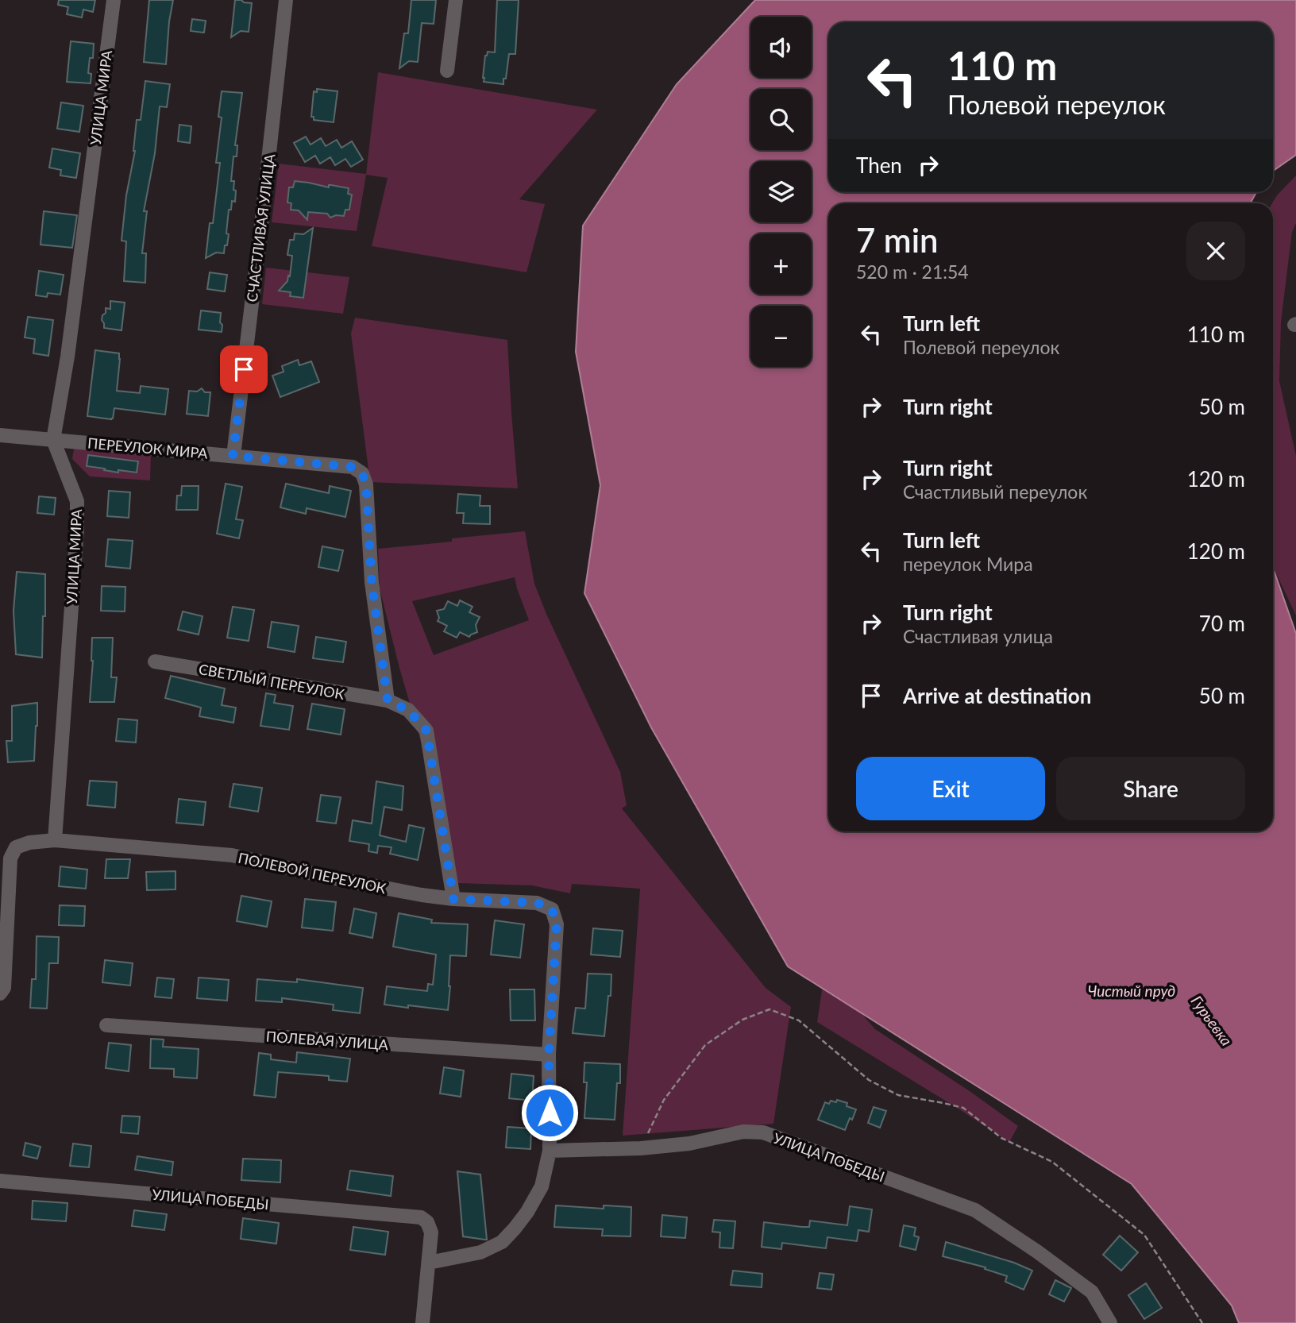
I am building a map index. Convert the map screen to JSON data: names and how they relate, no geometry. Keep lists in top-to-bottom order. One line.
{"streets":{"street":["УЛИЦА МИРА","СЧАСТЛИВАЯ УЛИЦА","ПЕРЕУЛОК МИРА","СВЕТЛЫЙ ПЕРЕУЛОК","ПОЛЕВОЙ ПЕРЕУЛОК","ПОЛЕВАЯ УЛИЦА","УЛИЦА ПОБЕДЫ"]},"crossings":[["УЛИЦА МИРА","ПЕРЕУЛОК МИРА"],["УЛИЦА МИРА","ПОЛЕВОЙ ПЕРЕУЛОК"],["СЧАСТЛИВАЯ УЛИЦА","ПЕРЕУЛОК МИРА"],["ПЕРЕУЛОК МИРА","СВЕТЛЫЙ ПЕРЕУЛОК"],["СВЕТЛЫЙ ПЕРЕУЛОК","ПОЛЕВОЙ ПЕРЕУЛОК"],["ПОЛЕВОЙ ПЕРЕУЛОК","ПОЛЕВАЯ УЛИЦА"]],"water":["Чистый пруд","Гурьевка"],"page":{"map_buttons":["+","−"],"turn":["110 m","Полевой переулок"],"then":"Then","heading":["7 min","520 m · 21:54"],"list":[{"name":"Turn left","note":"Полевой переулок","value":"110 m"},{"name":"Turn right","value":"50 m"},{"name":"Turn right","note":"Счастливый переулок","value":"120 m"},{"name":"Turn left","note":"переулок Мира","value":"120 m"},{"name":"Turn right","note":"Счастливая улица","value":"70 m"},{"name":"Arrive at destination","value":"50 m"}],"buttons":["Exit","Share"]}}
